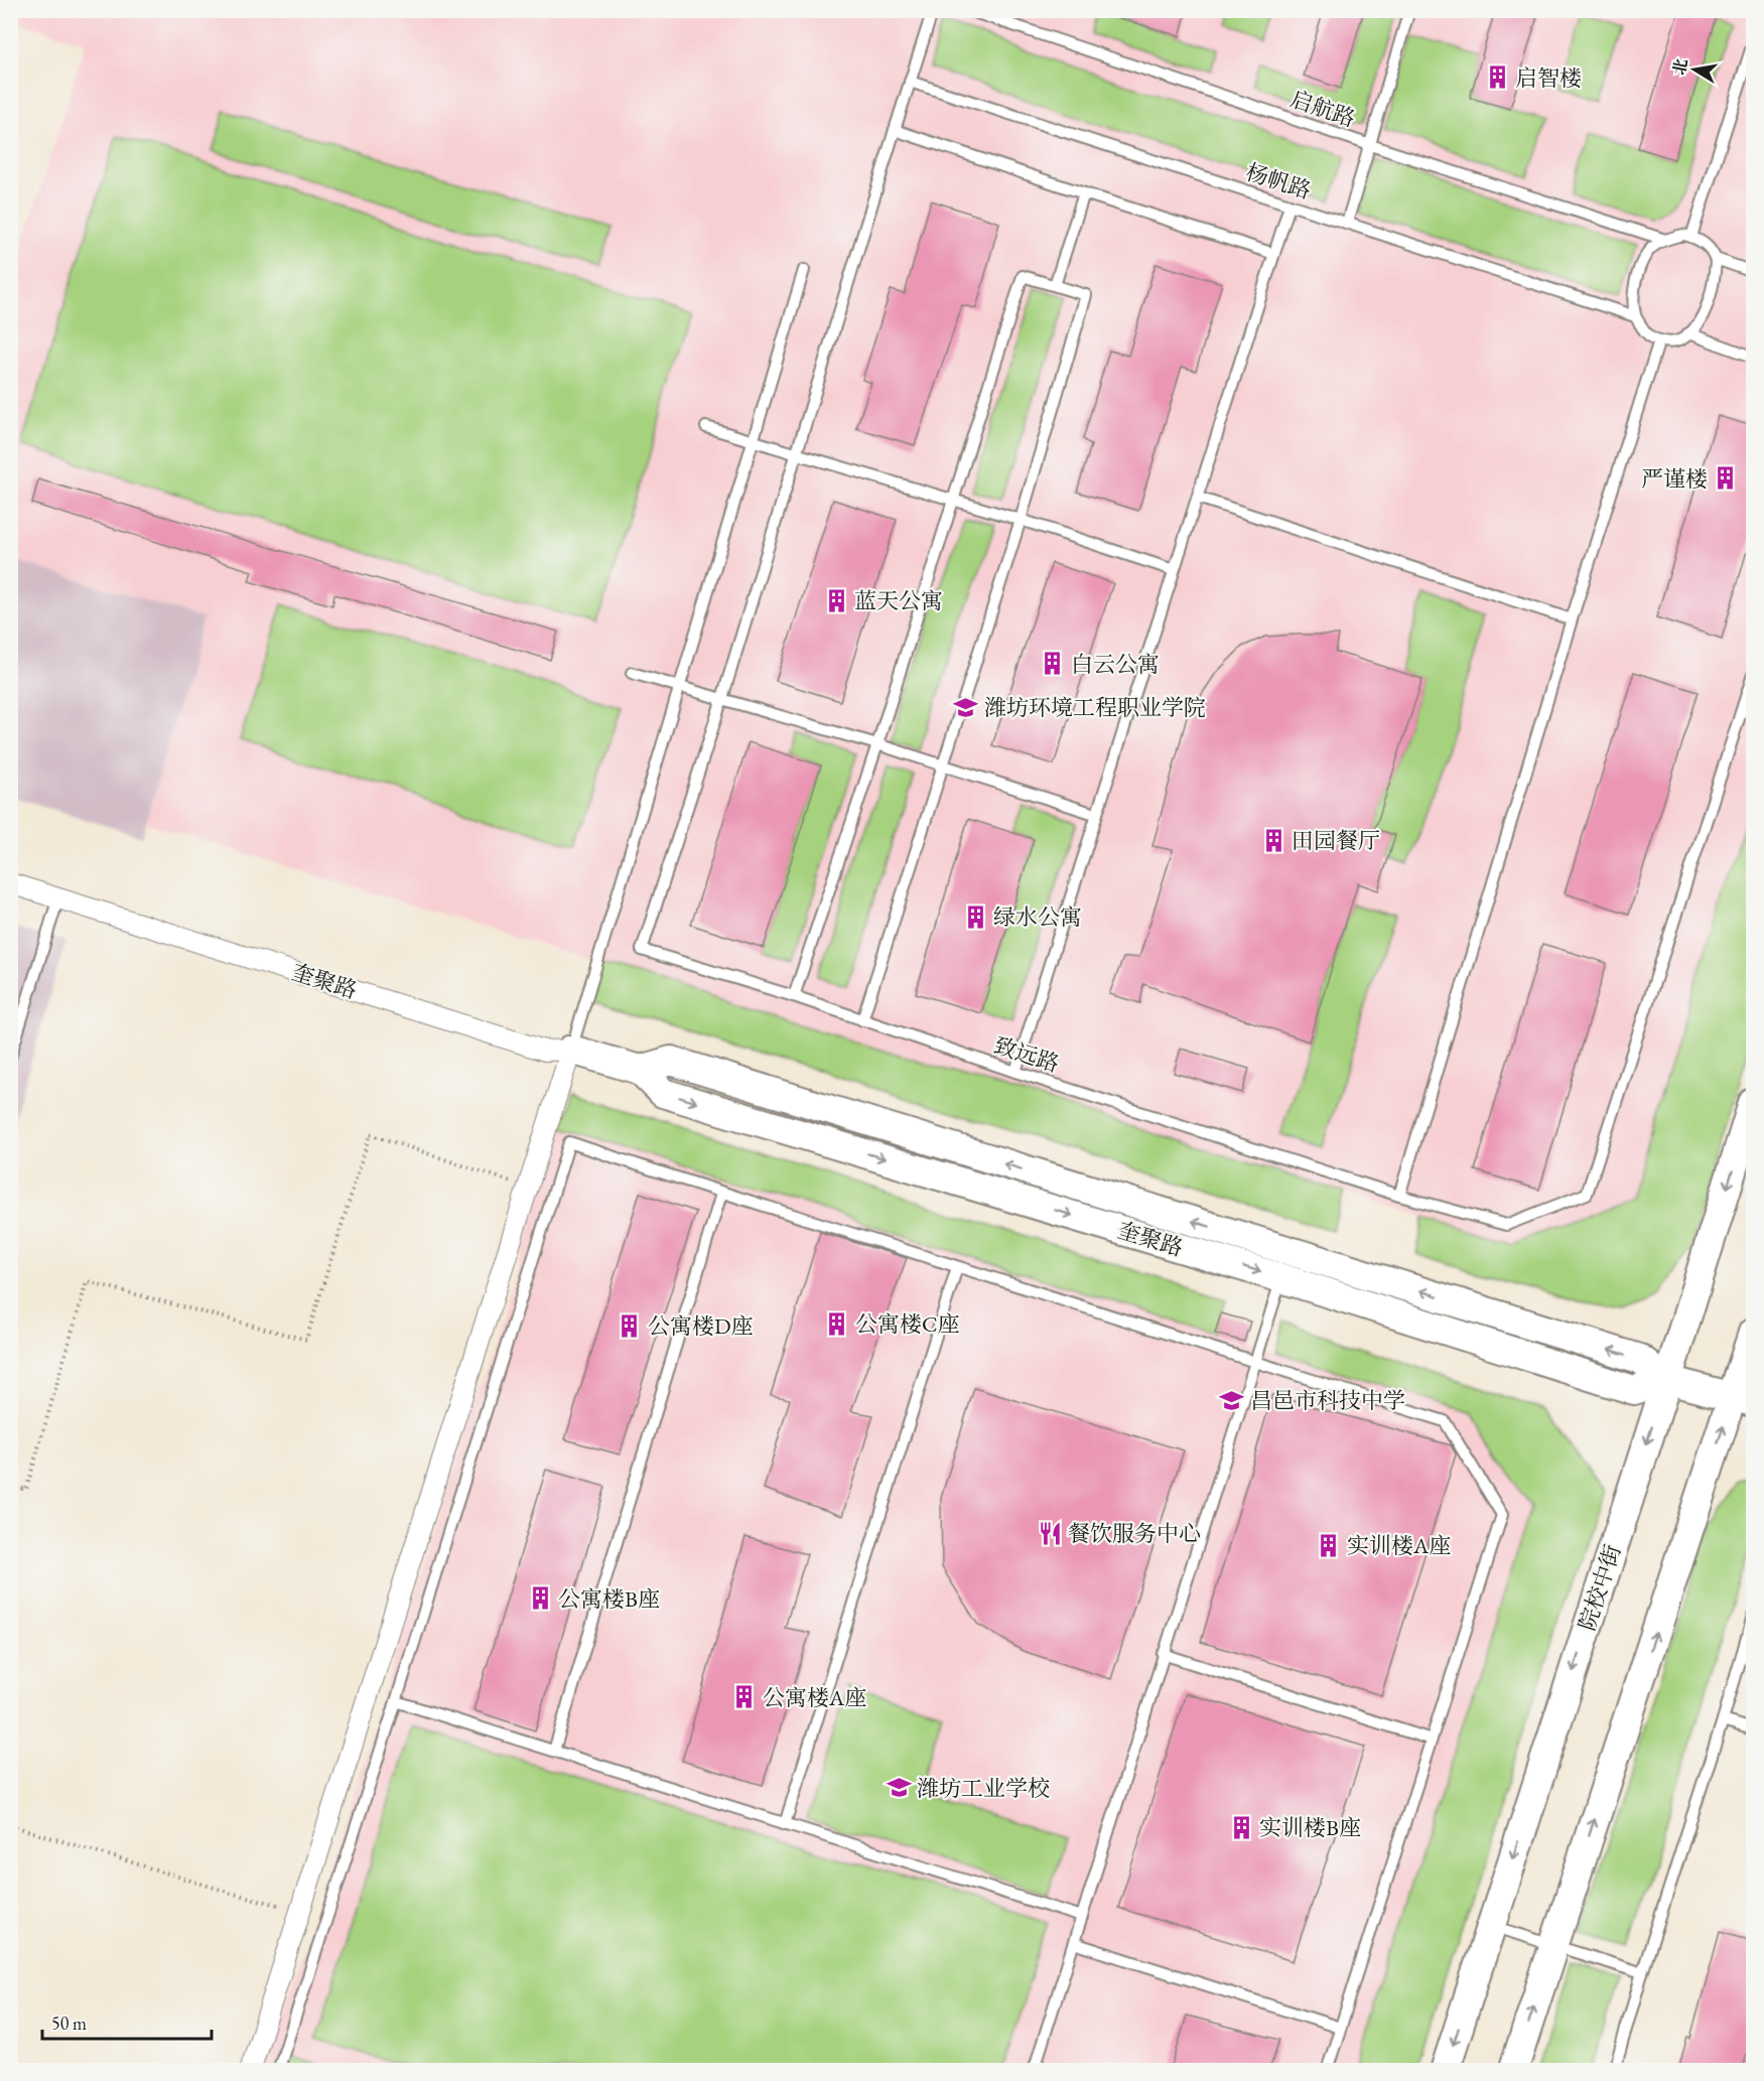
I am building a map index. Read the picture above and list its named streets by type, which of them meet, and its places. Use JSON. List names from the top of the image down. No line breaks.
{"streets":{"street":["奎聚路","院校中街"],"lane":["启航路","杨帆路","致远路"]},"crossings":[["启航路","杨帆路"],["奎聚路","院校中街"]],"places":{"building":["启智楼","严谨楼","蓝天公寓","白云公寓","田园餐厅","绿水公寓","公寓楼C座","公寓楼D座","实训楼A座","公寓楼B座","公寓楼A座","实训楼B座"],"school or university":["潍坊环境工程职业学院","昌邑市科技中学","潍坊工业学校"],"restaurant":["餐饮服务中心"]},"scale_bar":"50 m","north":"left"}
